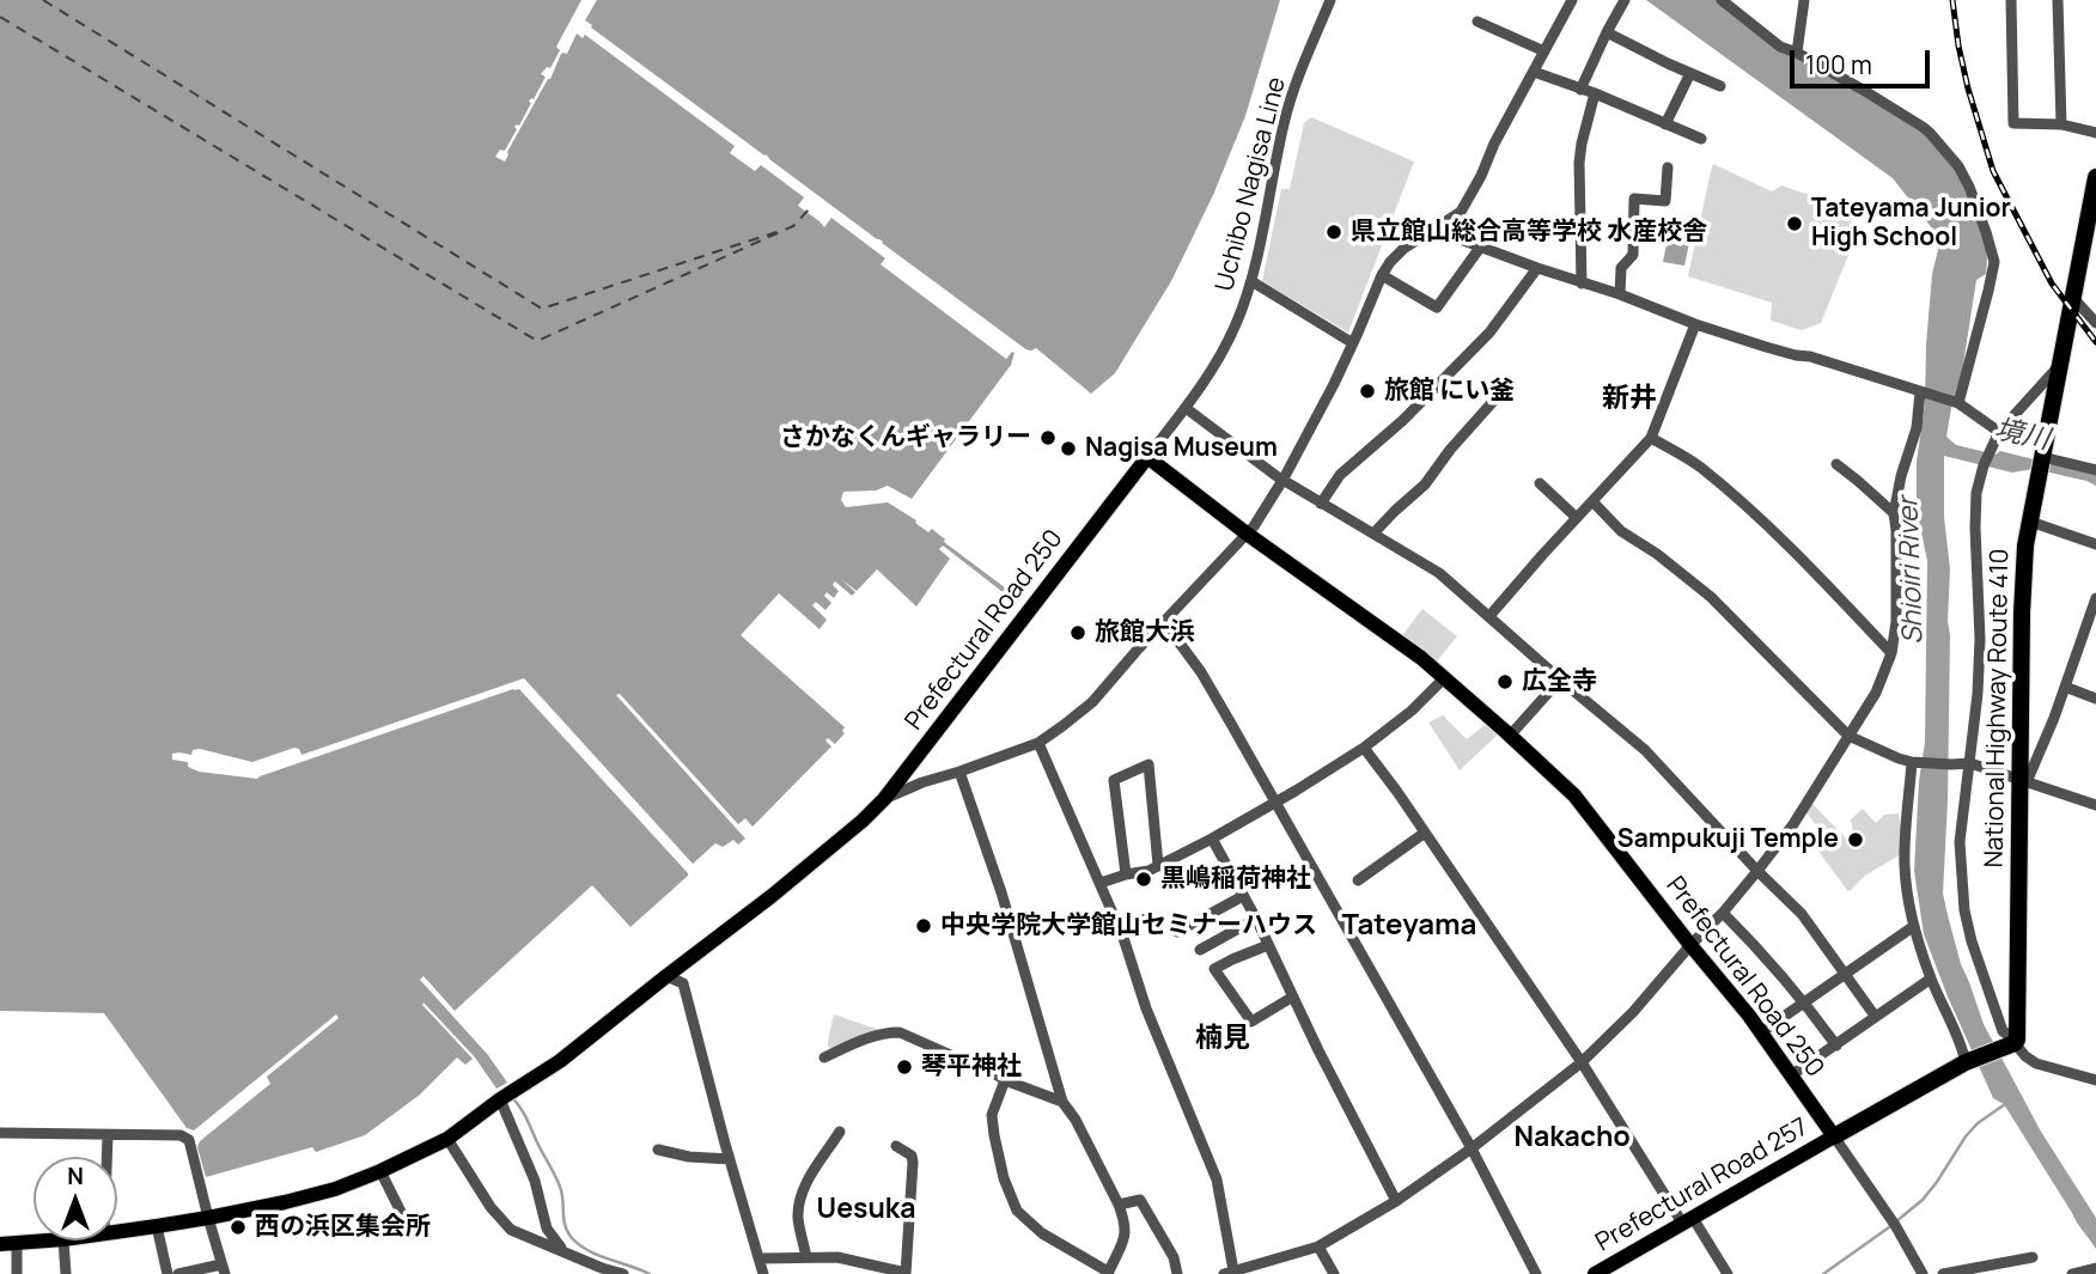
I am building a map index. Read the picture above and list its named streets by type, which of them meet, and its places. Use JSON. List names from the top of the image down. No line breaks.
{"streets":{"highway":["National Highway Route 410"],"main road":["Prefectural Road 250","Prefectural Road 257"],"street":["Uchibo Nagisa Line"]},"crossings":[["Uchibo Nagisa Line","Prefectural Road 250"],["Prefectural Road 250","Prefectural Road 257"]],"districts":["新井","Tateyama","楠見","Nakacho","Uesuka"],"water":["境川","Shioiri River"],"places":["Tateyama Junior High School","県立館山総合高等学校 水産校舎","旅館 にい釜","さかなくんギャラリー","Nagisa Museum","旅館大浜","広全寺","Sampukuji Temple","黒嶋稲荷神社","中央学院大学館山セミナーハウス","琴平神社","西の浜区集会所"],"scale_bar":"100 m","north":"top"}
